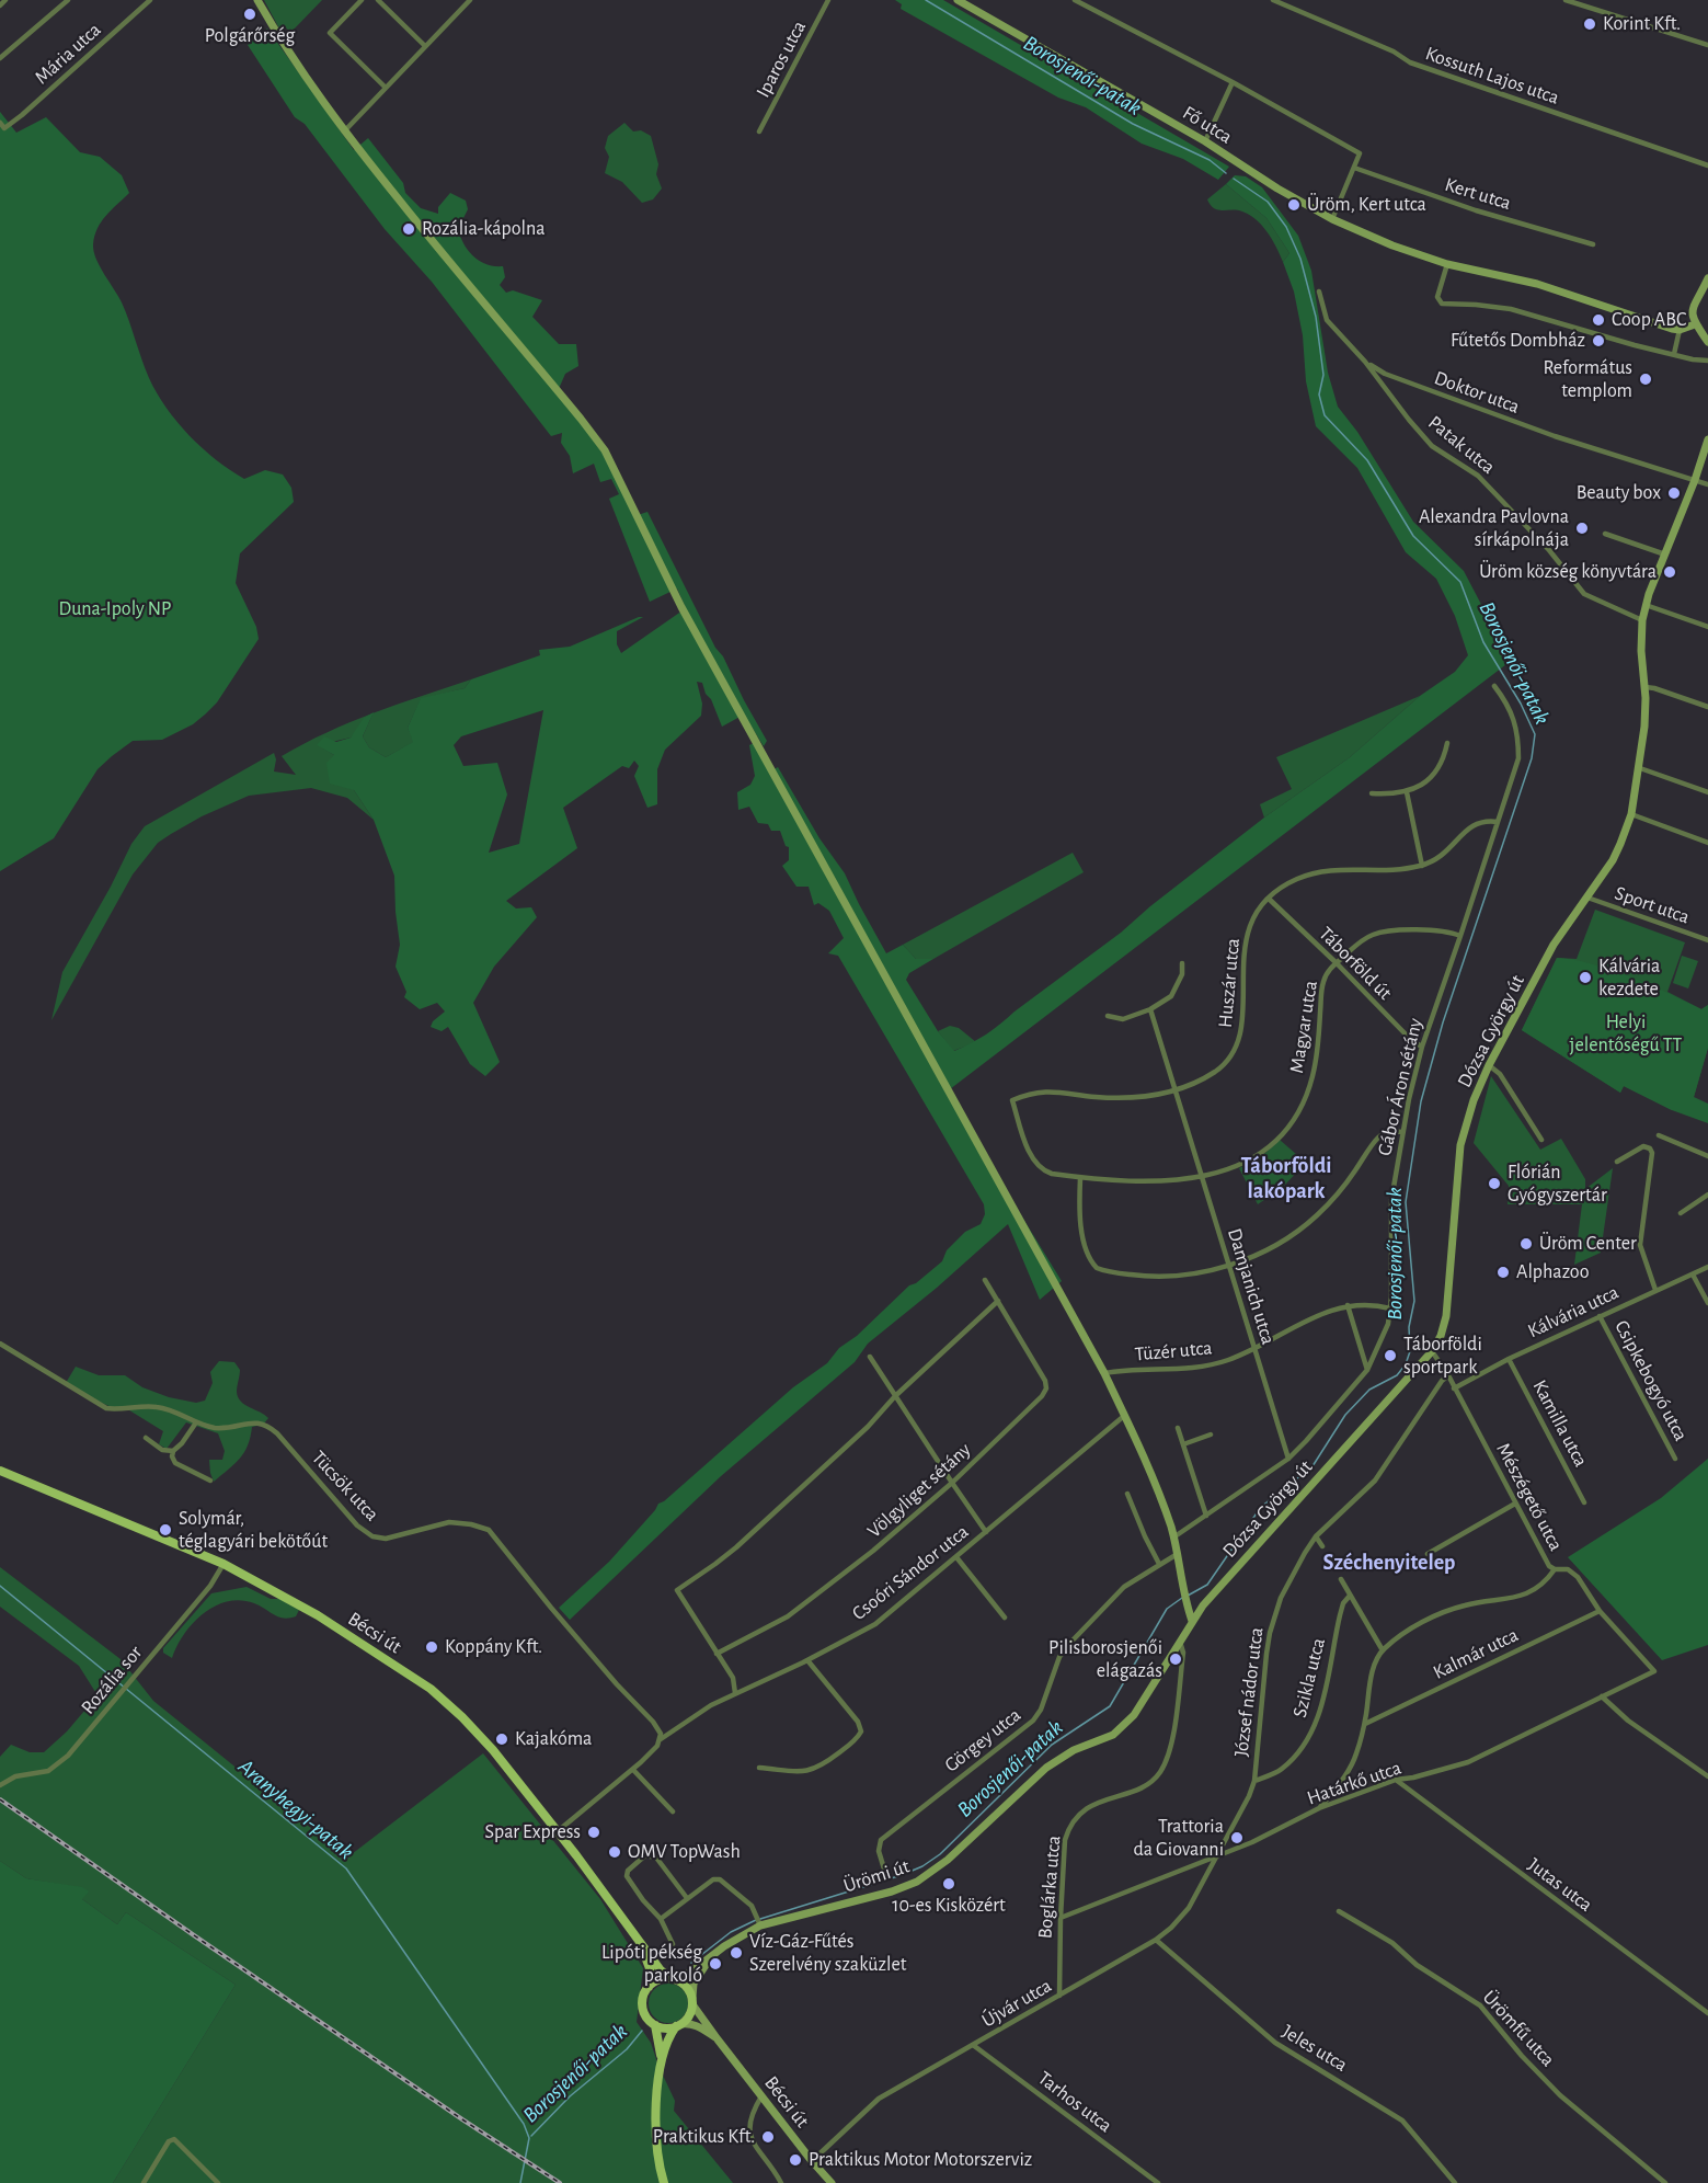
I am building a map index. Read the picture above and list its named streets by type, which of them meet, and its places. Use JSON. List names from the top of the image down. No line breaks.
{"streets":{"main road":["Bécsi út"],"street":["Mária utca","Iparos utca","Kossuth Lajos utca","Fő utca","Kert utca","Doktor utca","Patak utca","Sport utca","Táborföld út","Huszár utca","Magyar utca","Dózsa György út","Gábor Áron sétány","Damjanich utca","Kálvária utca","Tüzér utca","Csipkebogyó utca","Kamilla utca","Tücsök utca","Völgyliget sétány","Mészégető utca","Csoóri Sándor utca","Kalmár utca","Szikla utca","Rozália sor","József nádor utca","Görgey utca","Határkő utca","Ürömi út","Jutas utca","Boglárka utca","Újvár utca","Ürömfű utca","Jeles utca","Tarhos utca"]},"crossings":[["Doktor utca","Patak utca"],["Doktor utca","Dózsa György út"],["Patak utca","Dózsa György út"],["Sport utca","Dózsa György út"],["Táborföld út","Huszár utca"],["Táborföld út","Magyar utca"],["Táborföld út","Gábor Áron sétány"],["Huszár utca","Magyar utca"],["Huszár utca","Gábor Áron sétány"],["Huszár utca","Damjanich utca"],["Magyar utca","Gábor Áron sétány"],["Magyar utca","Damjanich utca"],["Dózsa György út","Ürömi út"],["Gábor Áron sétány","Damjanich utca"],["Gábor Áron sétány","Tüzér utca"],["Damjanich utca","Tüzér utca"],["Kálvária utca","Csipkebogyó utca"],["Kálvária utca","Kamilla utca"],["Kálvária utca","Mészégető utca"],["Tücsök utca","Csoóri Sándor utca"],["Mészégető utca","Kalmár utca"],["Mészégető utca","József nádor utca"],["Mészégető utca","Határkő utca"],["Bécsi út","Rozália sor"],["Bécsi út","Ürömi út"],["Bécsi út","Újvár utca"],["Szikla utca","József nádor utca"],["József nádor utca","Határkő utca"],["József nádor utca","Újvár utca"],["Határkő utca","Jutas utca"],["Határkő utca","Boglárka utca"],["Határkő utca","Újvár utca"],["Ürömi út","Boglárka utca"],["Boglárka utca","Újvár utca"],["Újvár utca","Jeles utca"],["Újvár utca","Tarhos utca"]],"districts":["Táborföldi lakópark","Széchenyitelep"],"water":["Borosjenői-patak","Aranyhegyi-patak"],"parks":["Duna-Ipoly NP","Helyi jelentőségű TT"],"places":["Polgárőrség","Korint Kft.","Üröm, Kert utca","Rozália-kápolna","Coop ABC","Fűtetős Dombház","Református templom","Beauty box","Alexandra Pavlovna sírkápolnája","Üröm község könyvtára","Kálvária kezdete","Flórián Gyógyszertár","Üröm Center","Alphazoo","Táborföldi sportpark","Solymár, téglagyári bekötőút","Koppány Kft.","Pilisborosjenői elágazás","Kajakóma","Spar Express","Trattoria da Giovanni","OMV TopWash","10-es Kisközért","Víz-Gáz-Fűtés Szerelvény szaküzlet","Lipóti pékség parkoló","Praktikus Kft.","Praktikus Motor Motorszerviz"]}
